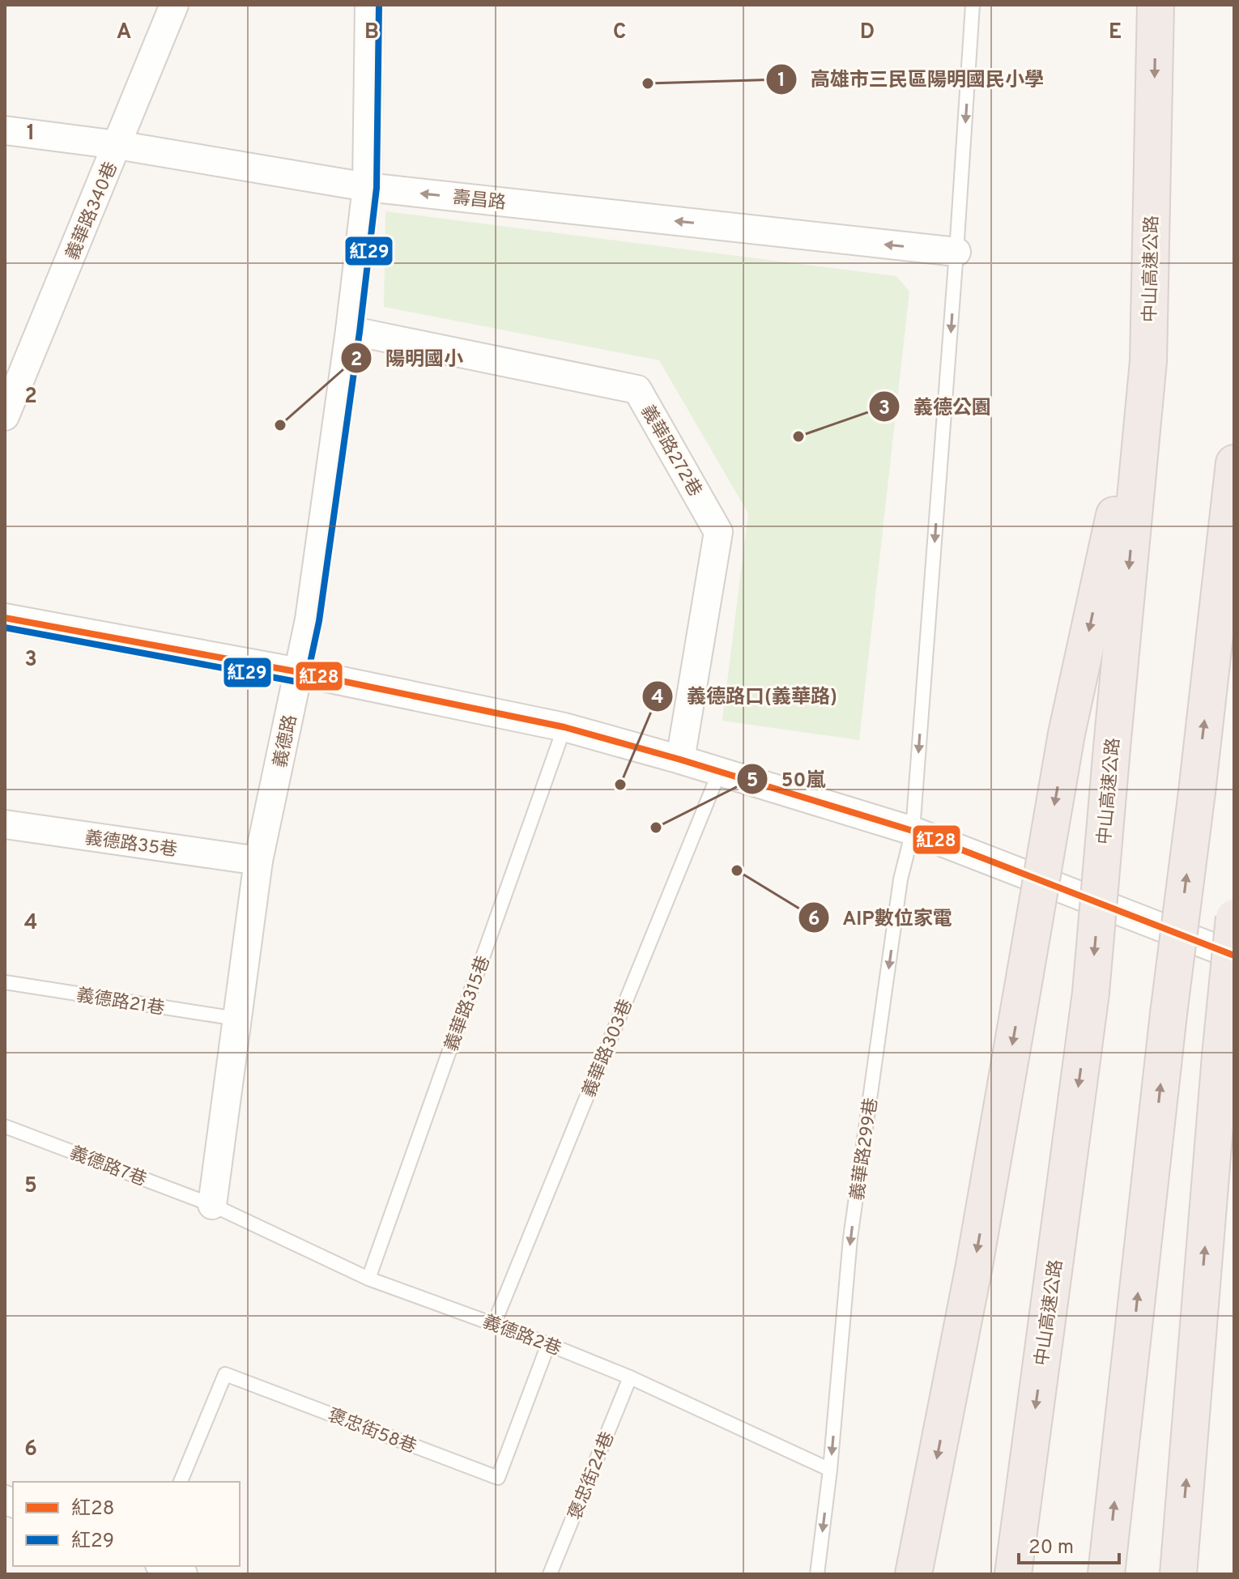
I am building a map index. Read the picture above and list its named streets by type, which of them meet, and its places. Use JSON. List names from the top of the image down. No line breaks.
{"streets":{"highway":["中山高速公路"],"street":["壽昌路","義華路340巷","義華路272巷","義德路","義德路35巷"],"lane":["義德路21巷","義華路315巷","義華路303巷","義華路299巷","義德路7巷","義德路2巷","褒忠街58巷","褒忠街24巷"]},"crossings":[["壽昌路","義華路340巷"],["壽昌路","義德路"],["壽昌路","義華路299巷"],["義華路272巷","義德路"],["義德路","義德路35巷"],["義德路","義德路21巷"],["義德路","義德路7巷"],["義德路","義德路2巷"],["義華路315巷","義德路2巷"],["義華路303巷","義德路2巷"],["義華路299巷","義德路2巷"],["義德路7巷","義德路2巷"],["義德路2巷","褒忠街58巷"],["義德路2巷","褒忠街24巷"]],"one_way":["壽昌路","義華路299巷"],"places":["高雄市三民區陽明國民小學","陽明國小","義德公園","義德路口(義華路)","50嵐","AIP數位家電"],"lines":["transit line 紅29","transit line 紅28"],"legend":["紅28","紅29"],"scale_bar":"20 m","grid":{"columns":["A","B","C","D","E"],"rows":["1","2","3","4","5","6"]}}
